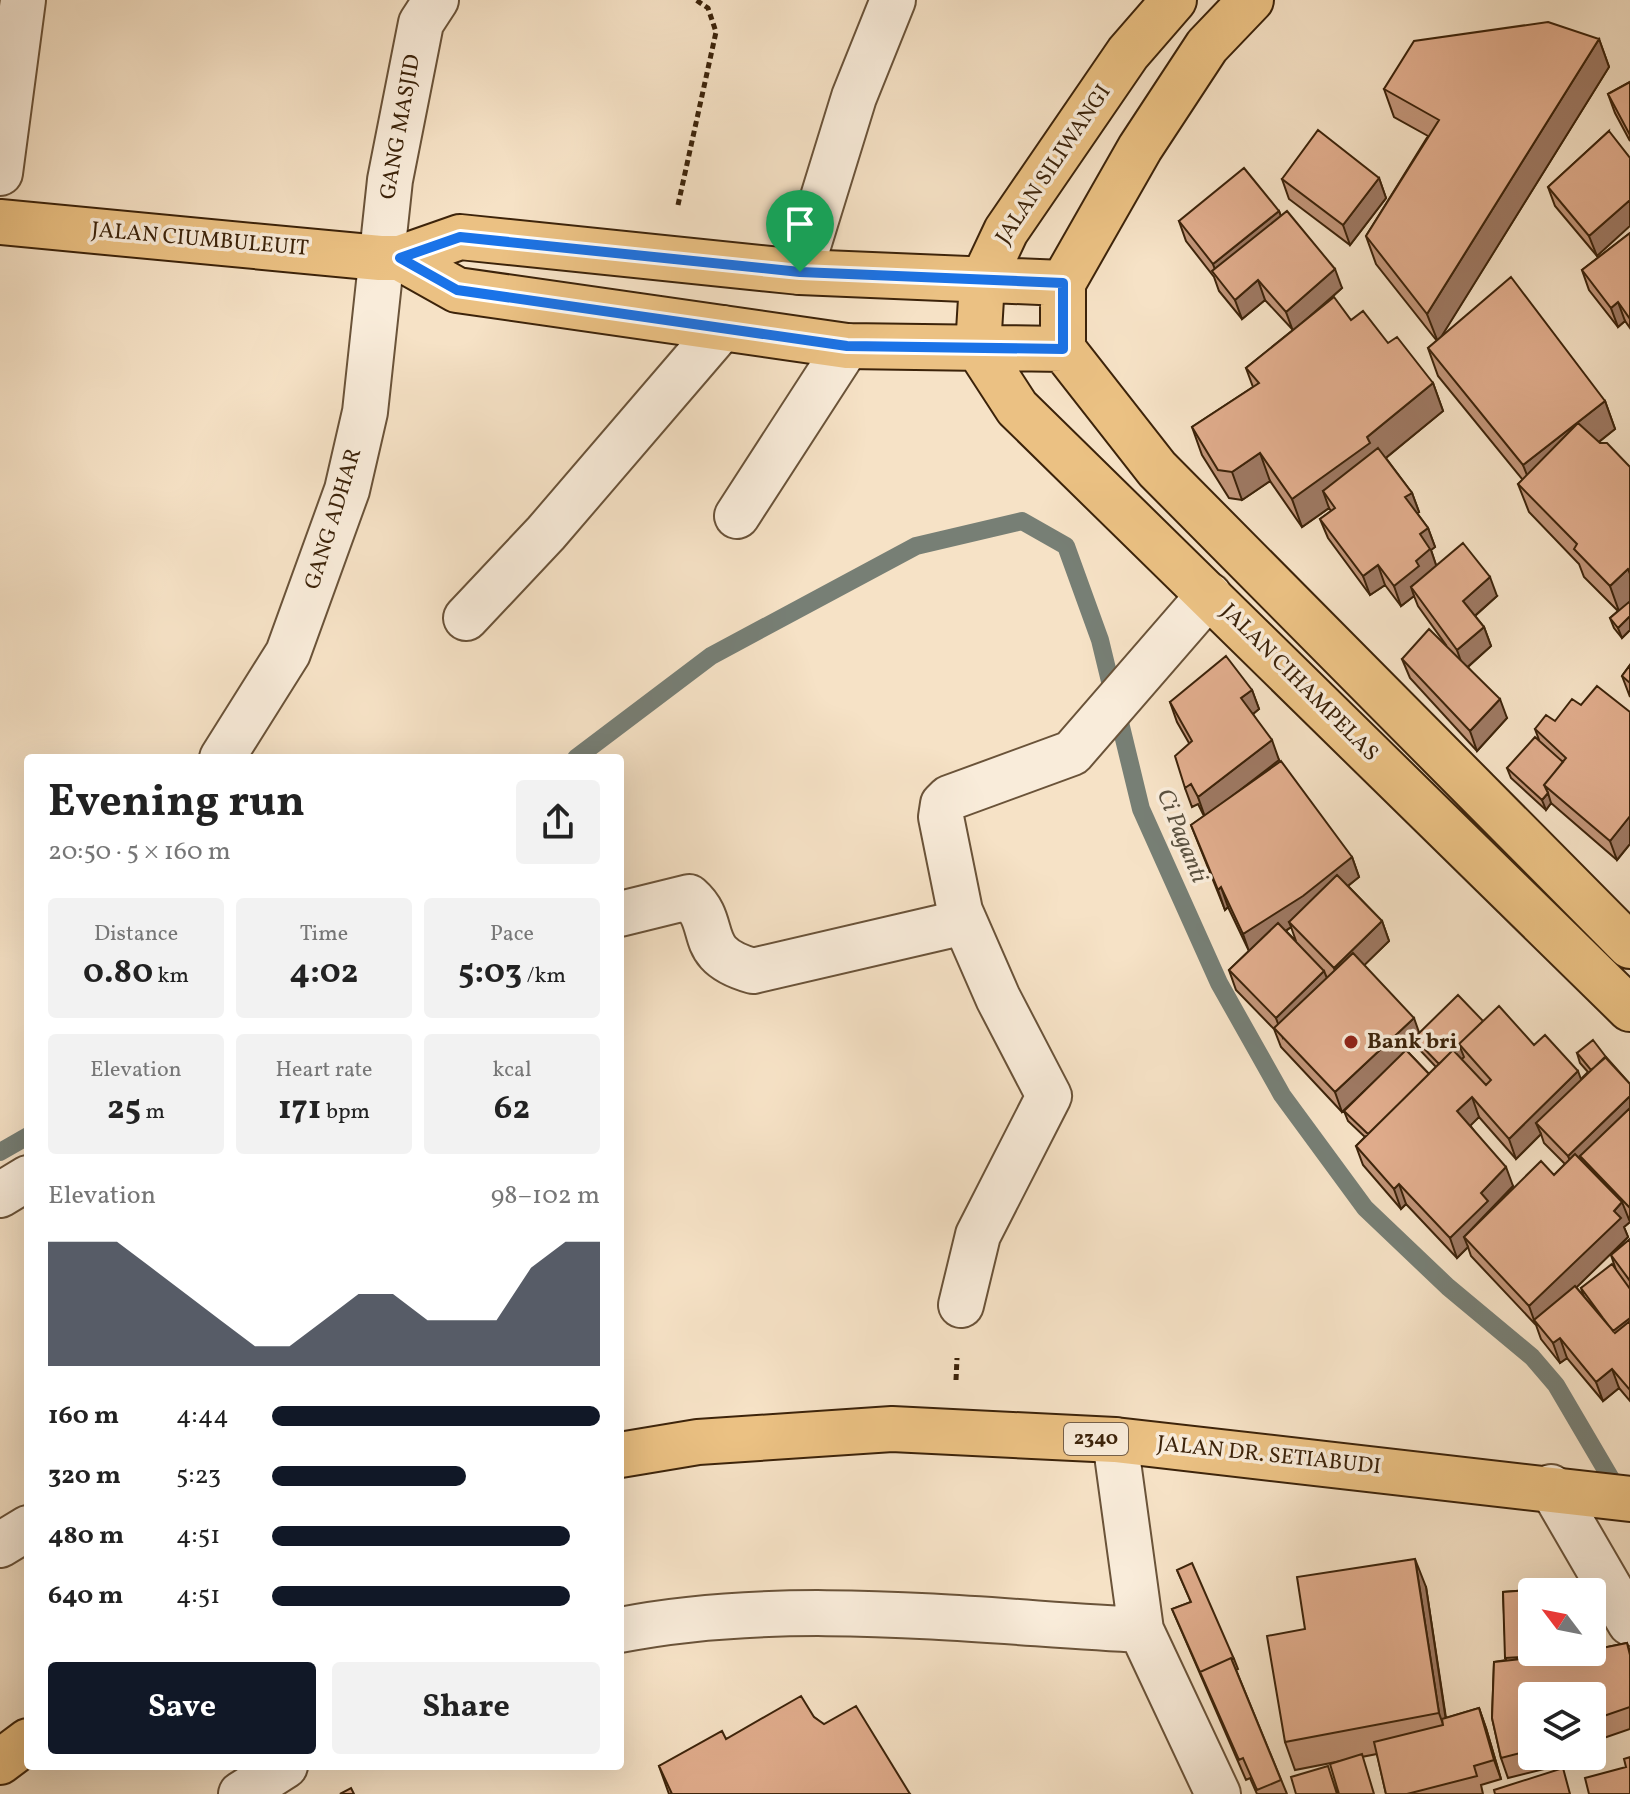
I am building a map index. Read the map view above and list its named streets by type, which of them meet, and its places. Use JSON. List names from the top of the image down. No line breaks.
{"streets":{"main road":["JALAN SILIWANGI","JALAN CIUMBULEUIT","JALAN CIHAMPELAS","2340","JALAN DR. SETIABUDI"],"street":["GANG MASJID","GANG ADHAR"]},"crossings":[["GANG MASJID","JALAN CIUMBULEUIT"],["GANG MASJID","GANG ADHAR"],["JALAN SILIWANGI","JALAN CIUMBULEUIT"],["JALAN SILIWANGI","JALAN CIHAMPELAS"],["JALAN CIUMBULEUIT","GANG ADHAR"],["JALAN CIUMBULEUIT","JALAN CIHAMPELAS"]],"water":["Ci Paganti"],"places":["Bank bri"],"north":"top left","page":{"heading":["Evening run","20:50 · 5 × 160 m"],"stats":[["Distance","0.80 km"],["Time","4:02"],["Pace","5:03 /km"],["Elevation","25 m"],["Heart rate","171 bpm"],["kcal","62"]],"chart":["Elevation","98–102 m"],"list":[{"name":"160 m","note":"4:44"},{"name":"320 m","note":"5:23"},{"name":"480 m","note":"4:51"},{"name":"640 m","note":"4:51"}],"buttons":["Save","Share"]}}
